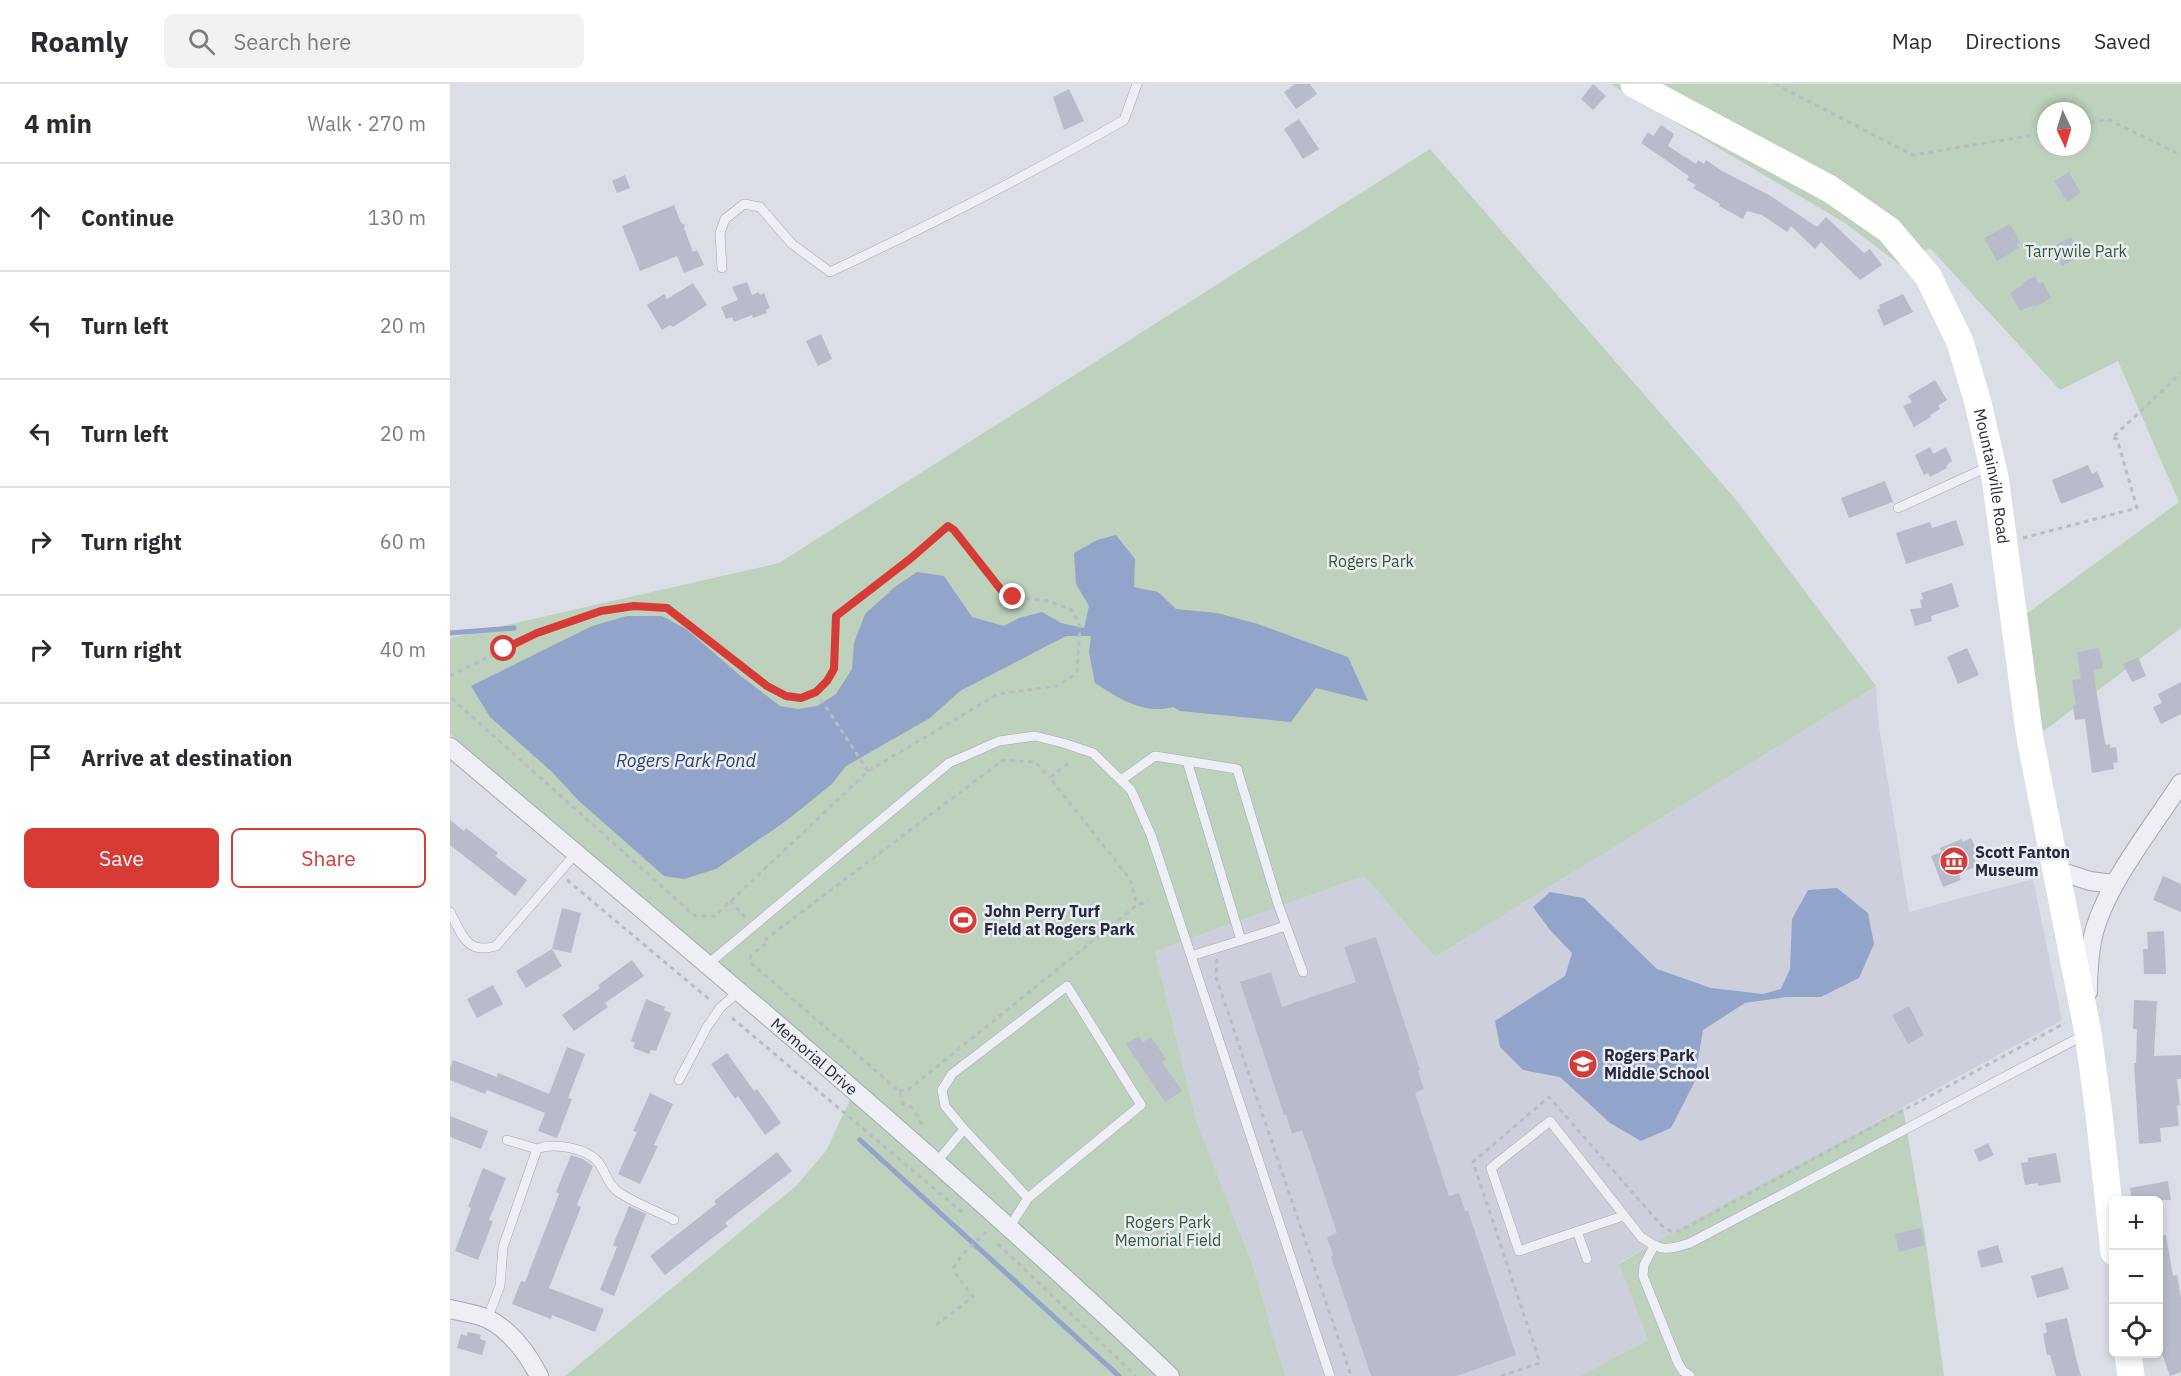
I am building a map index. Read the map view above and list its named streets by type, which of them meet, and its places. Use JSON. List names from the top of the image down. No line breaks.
{"streets":{"street":["Mountainville Road","Memorial Drive"]},"water":["Rogers Park Pond"],"parks":["Tarrywile Park","Rogers Park","Rogers Park Memorial Field"],"places":{"museum":["Scott Fanton Museum"],"sports":["John Perry Turf Field at Rogers Park"],"school or university":["Rogers Park Middle School"]},"north":"bottom","page":{"header":"Roamly","search":"Search here","nav":["Map","Directions","Saved"],"heading":["4 min","Walk · 270 m"],"list":[["Continue","130 m"],["Turn left","20 m"],["Turn left","20 m"],["Turn right","60 m"],["Turn right","40 m"],"Arrive at destination"],"buttons":["Save","Share"],"map_buttons":["+","−"]}}
